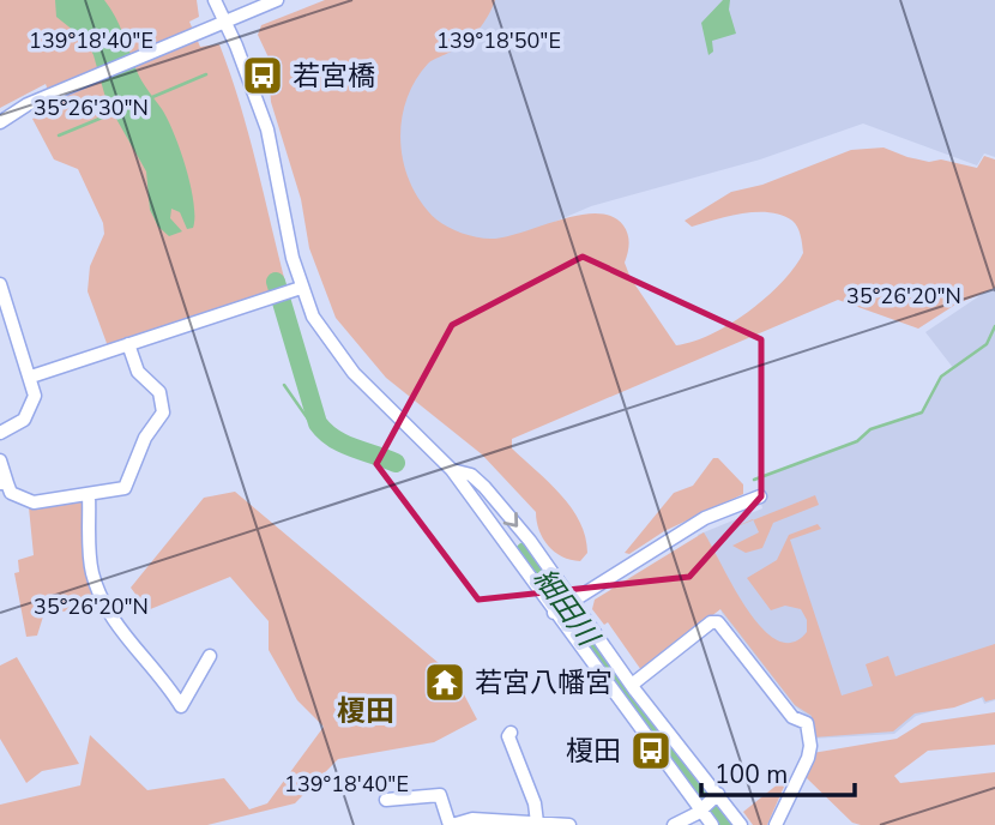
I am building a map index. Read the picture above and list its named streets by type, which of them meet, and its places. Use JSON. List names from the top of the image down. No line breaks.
{"districts":["榎田"],"water":["細田川"],"places":{"bus stop":["若宮橋","榎田"],"temple":["若宮八幡宮"]},"scale_bar":"100 m","coordinates":["139°18'40\"E","139°18'50\"E","35°26'30\"N","35°26'20\"N"]}
